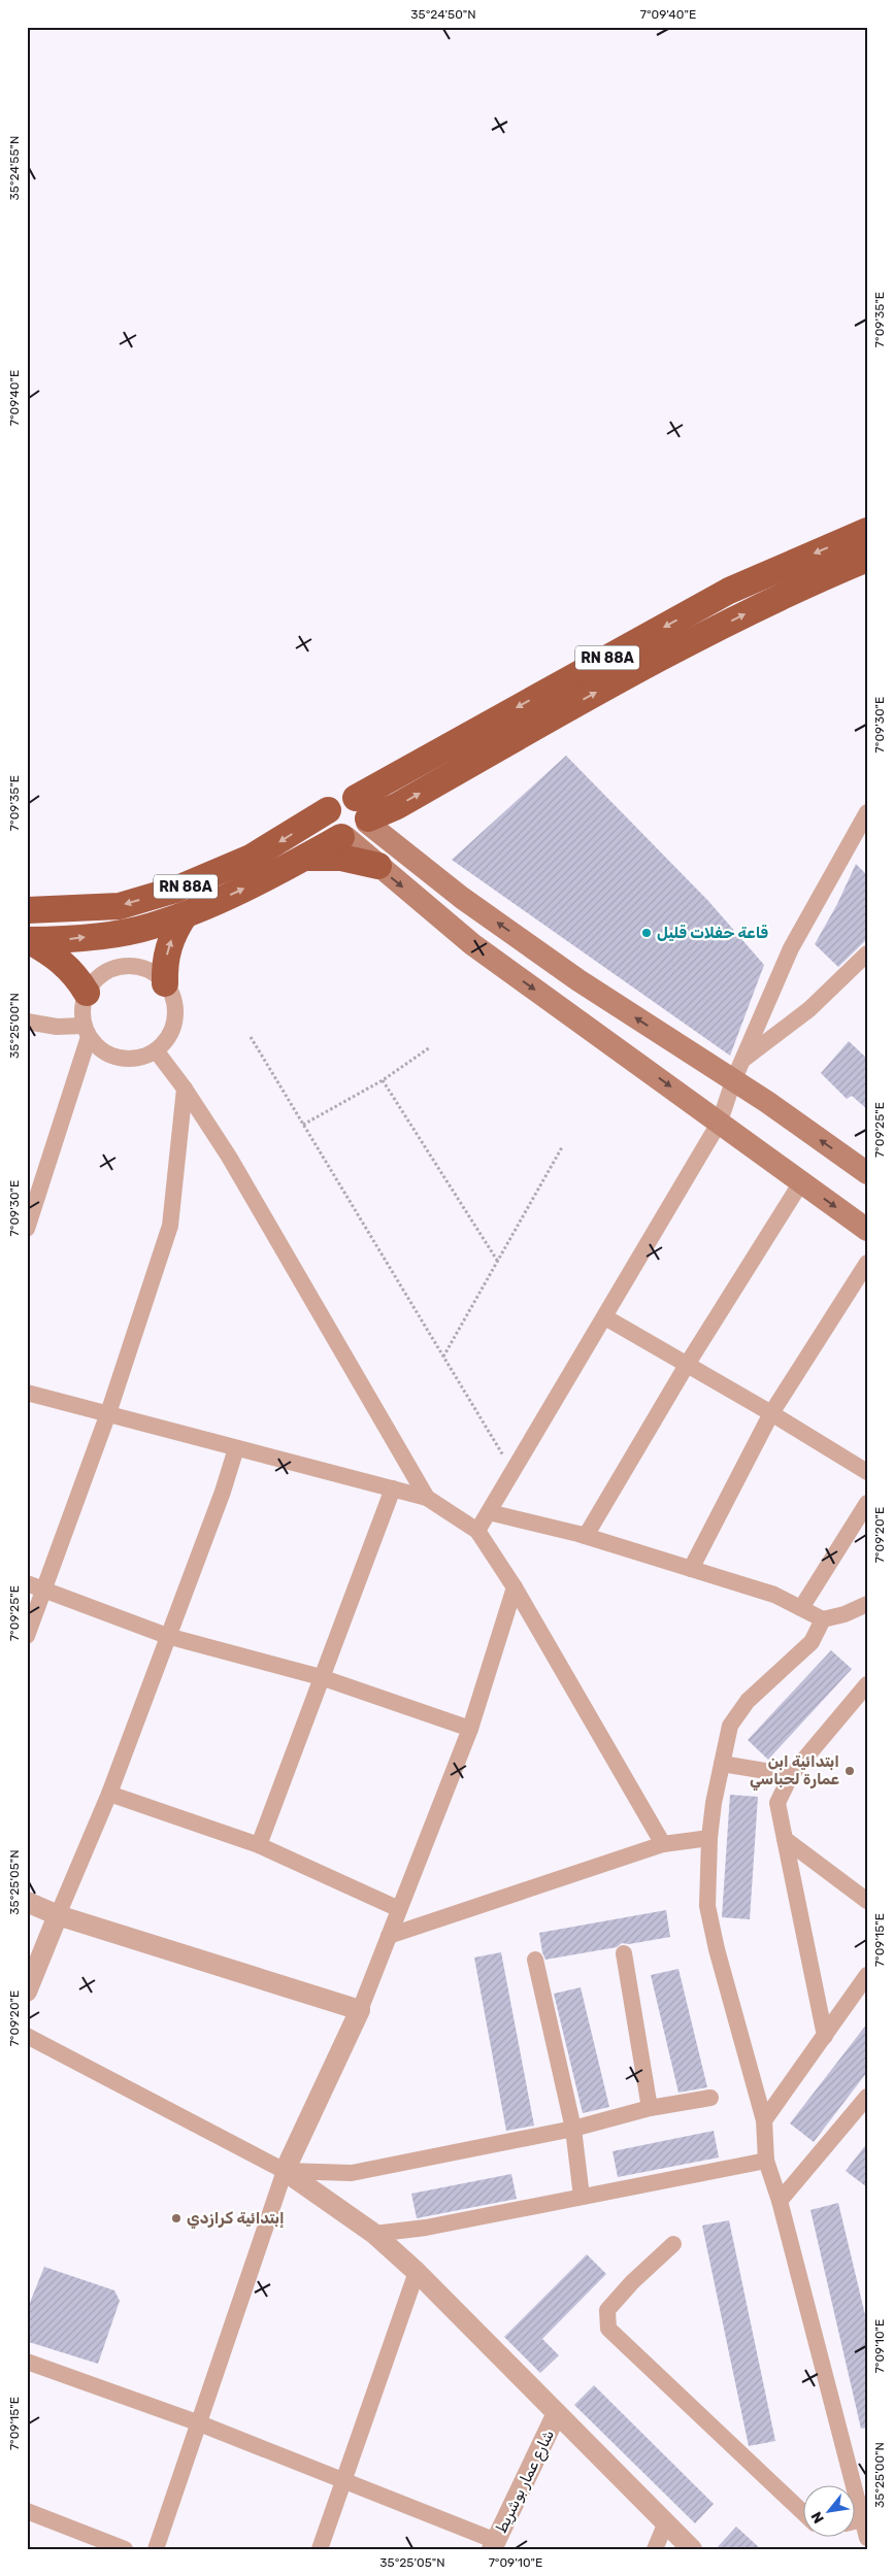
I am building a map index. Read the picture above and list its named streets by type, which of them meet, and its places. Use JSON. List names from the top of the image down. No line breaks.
{"streets":{"highway":["RN 88A"],"street":["شارع عمار بوشريط"]},"places":["قاعة حفلات قليل","ابتدائية ابن عمارة لحباسي","إبتدائية كرازدي"],"north":"bottom left","coordinates":["35°24'50\"N","7°09'40\"E","35°24'55\"N","7°09'35\"E","7°09'30\"E","35°25'00\"N","7°09'25\"E","7°09'20\"E","35°25'05\"N","7°09'15\"E","7°09'10\"E"]}
